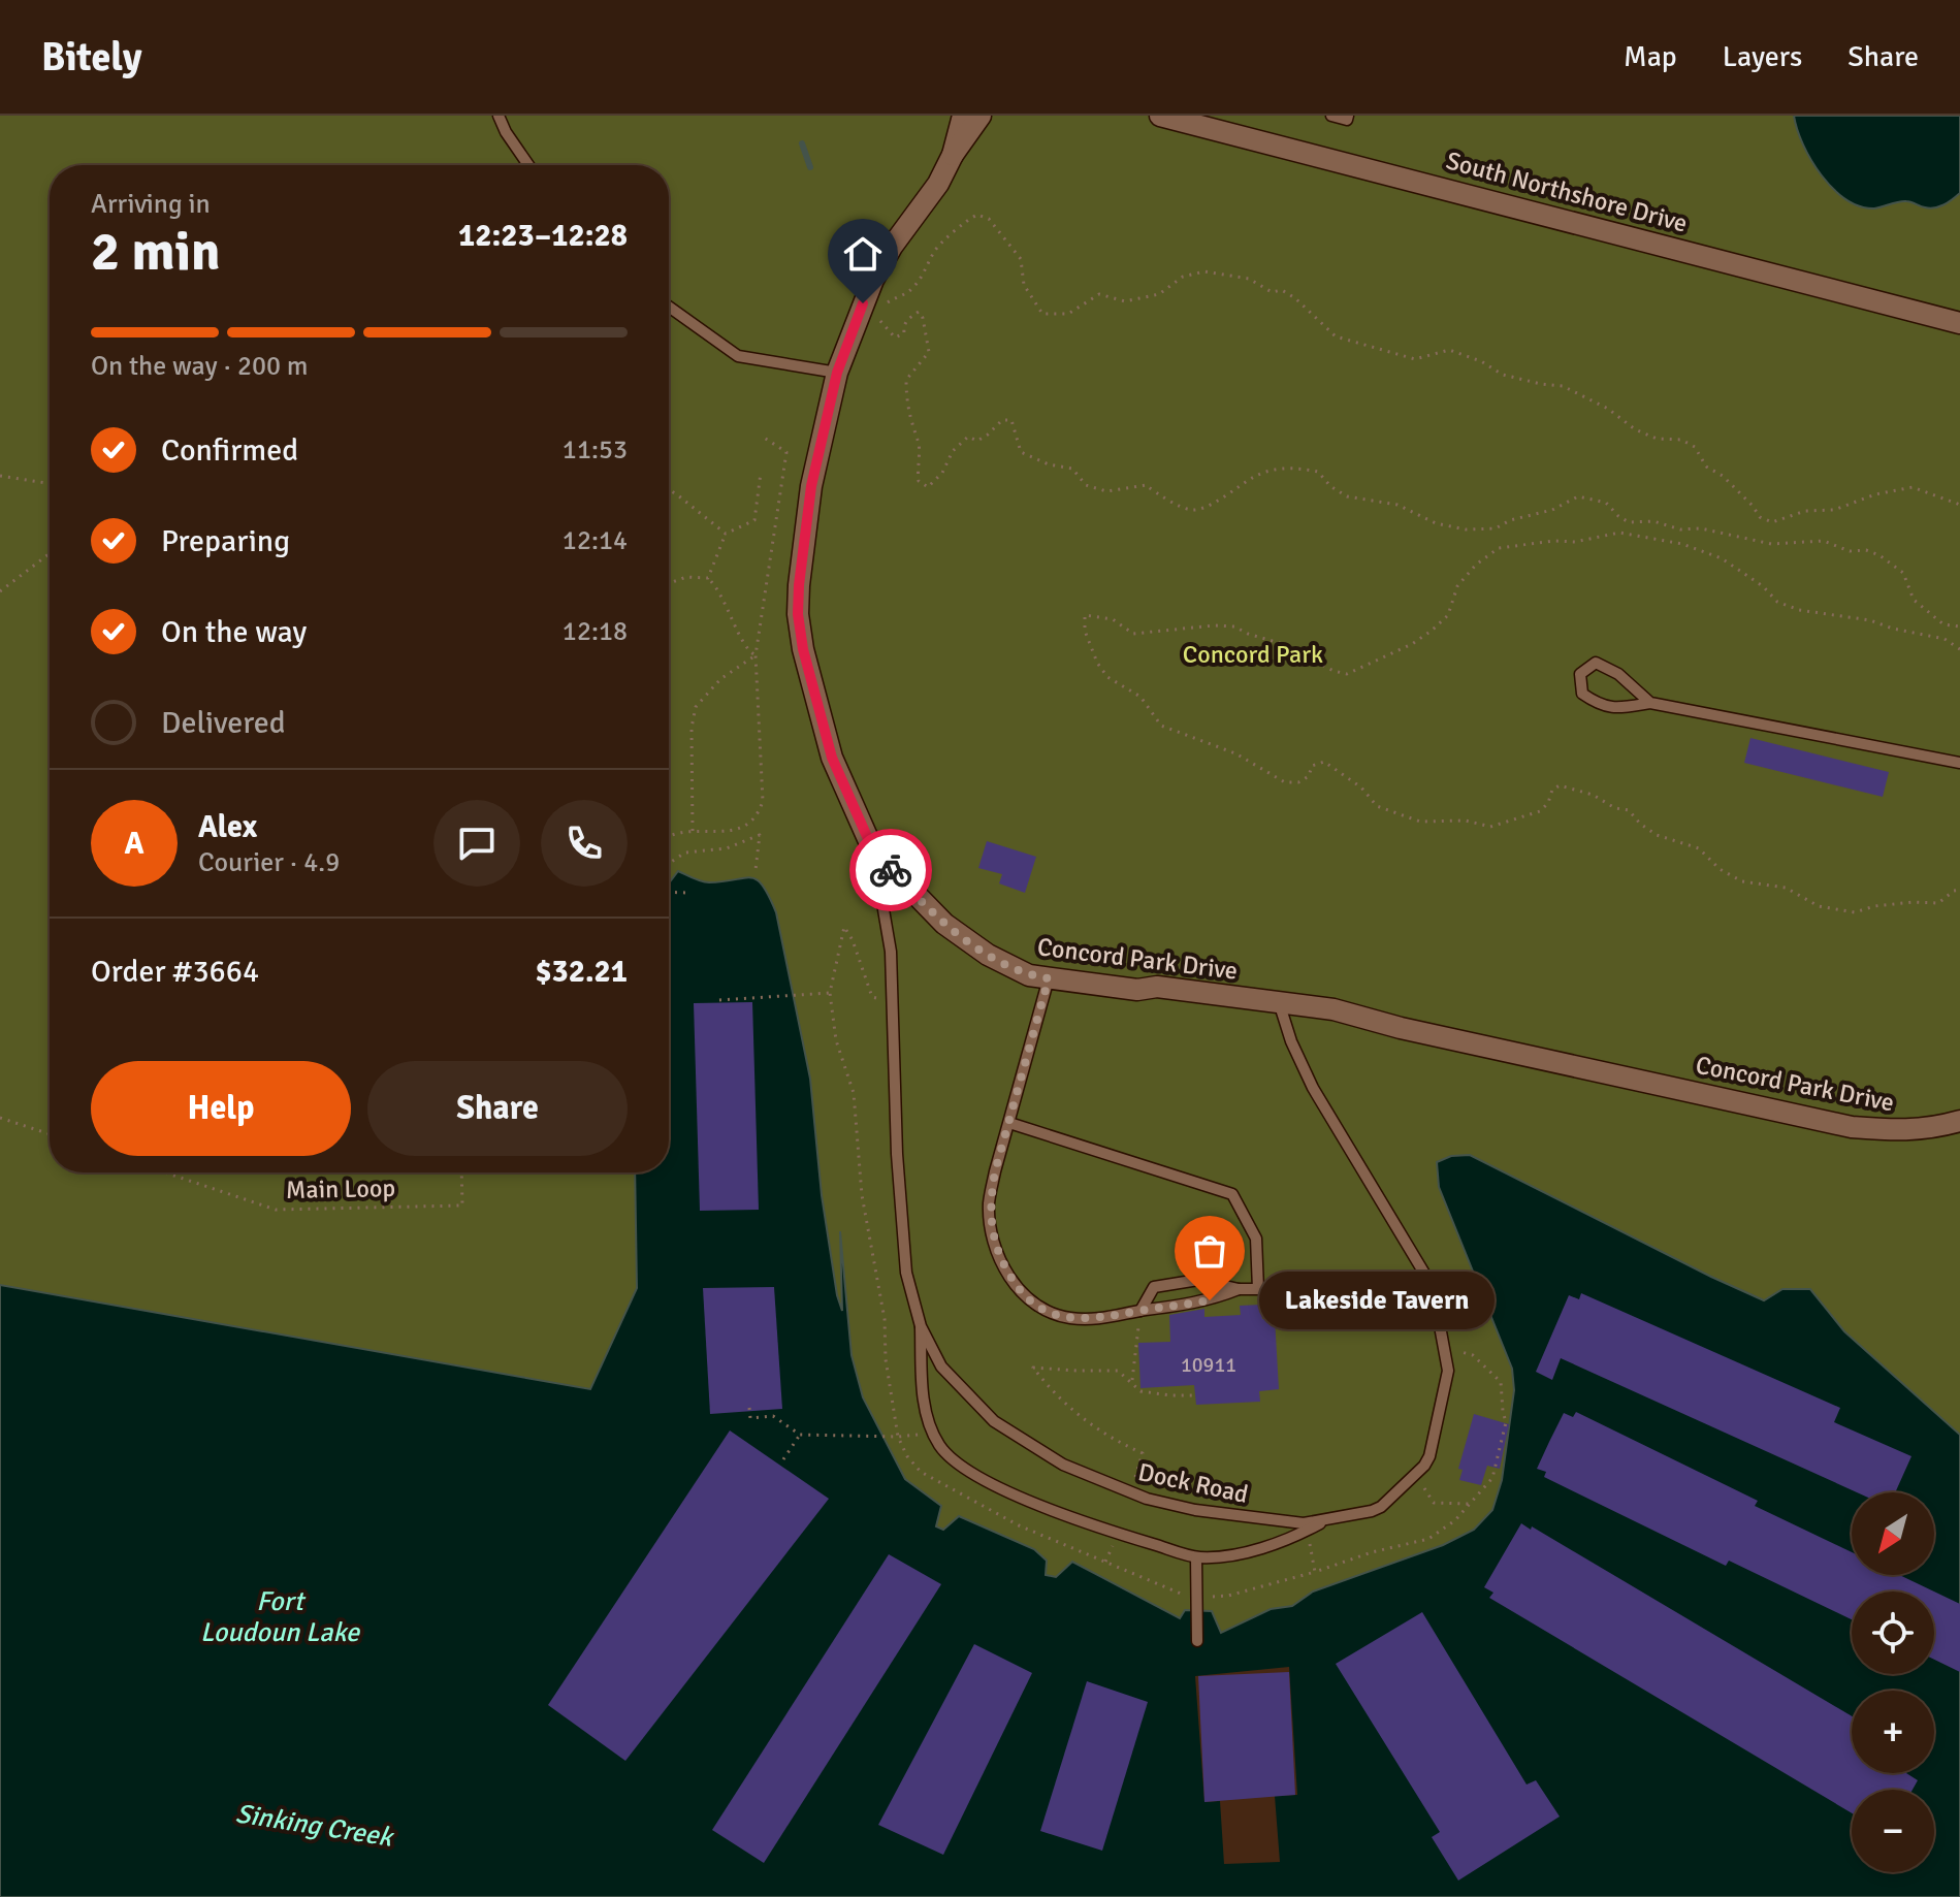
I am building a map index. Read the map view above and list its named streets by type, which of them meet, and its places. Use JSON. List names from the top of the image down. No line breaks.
{"streets":{"street":["South Northshore Drive","Concord Park Drive"],"lane":["Dock Road"],"path":["Main Loop"]},"crossings":[["Concord Park Drive","Dock Road"]],"water":["Fort Loudoun Lake","Sinking Creek"],"parks":["Concord Park"],"places":["Lakeside Tavern"],"house_numbers":["10911"],"north":"bottom left","page":{"header":"Bitely","nav":["Map","Layers","Share"],"heading":["2 min","Arriving in","12:23–12:28"],"panel":["Alex","Courier · 4.9","Order #3664","$32.21"],"bar":"On the way · 200 m","list":[["Confirmed","11:53"],["Preparing","12:14"],["On the way","12:18"],"Delivered"],"round":"A","buttons":["Help","Share"],"bubble":"Lakeside Tavern","map_buttons":["+","−"]}}
